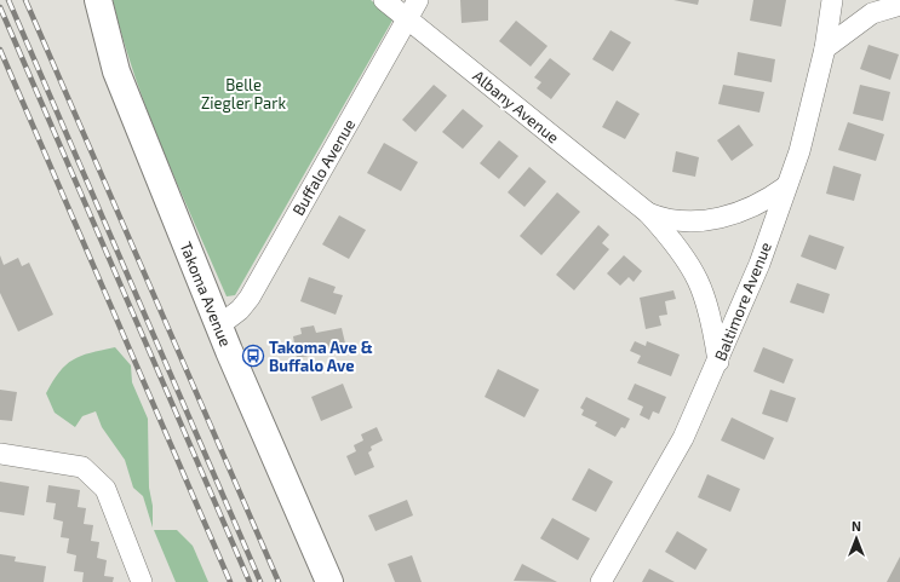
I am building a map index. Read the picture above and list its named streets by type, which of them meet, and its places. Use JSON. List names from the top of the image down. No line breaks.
{"streets":{"street":["Albany Avenue","Buffalo Avenue","Takoma Avenue","Baltimore Avenue"]},"crossings":[["Albany Avenue","Buffalo Avenue"],["Albany Avenue","Baltimore Avenue"],["Buffalo Avenue","Takoma Avenue"]],"parks":["Belle Ziegler Park"],"places":{"bus stop":["Takoma Ave & Buffalo Ave"]},"north":"top"}
